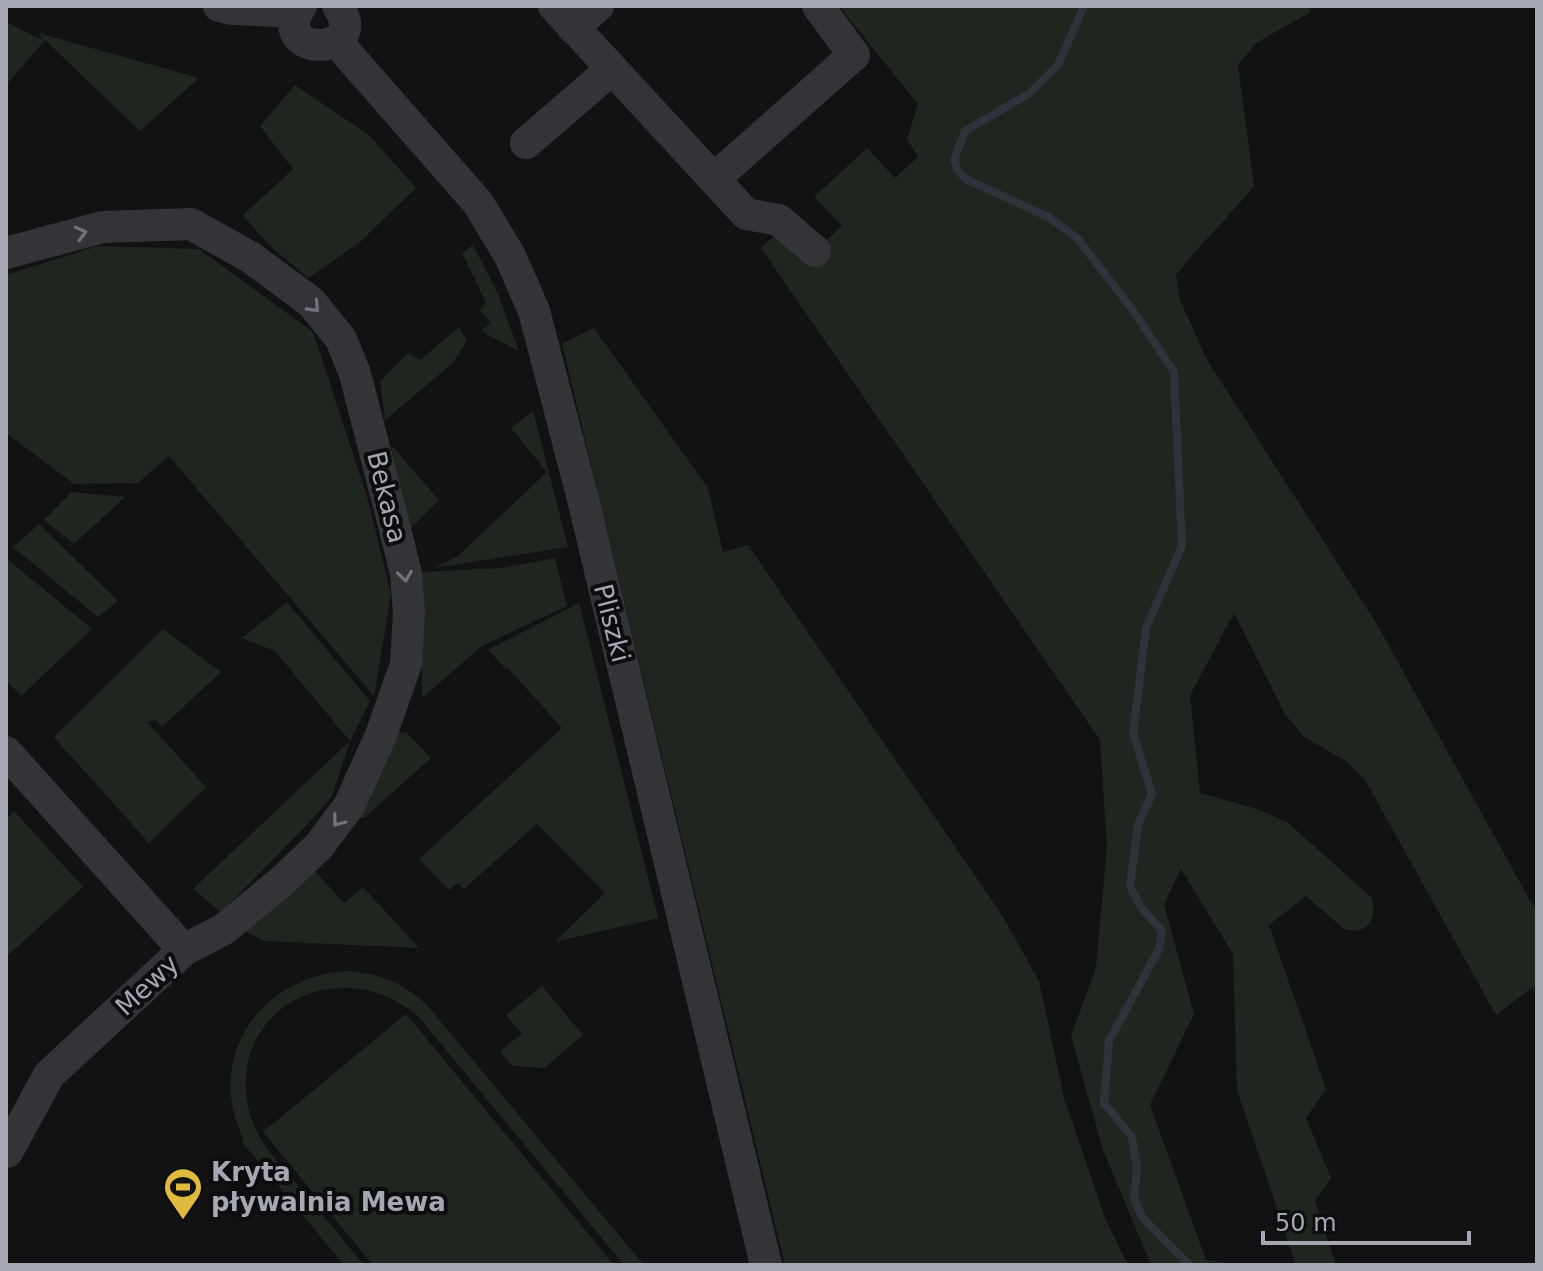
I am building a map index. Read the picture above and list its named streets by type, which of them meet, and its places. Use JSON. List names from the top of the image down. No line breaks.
{"streets":{"street":["Bekasa","Pliszki","Mewy"]},"crossings":[["Bekasa","Mewy"]],"places":{"sports":["Kryta pływalnia Mewa"]},"scale_bar":"50 m"}
